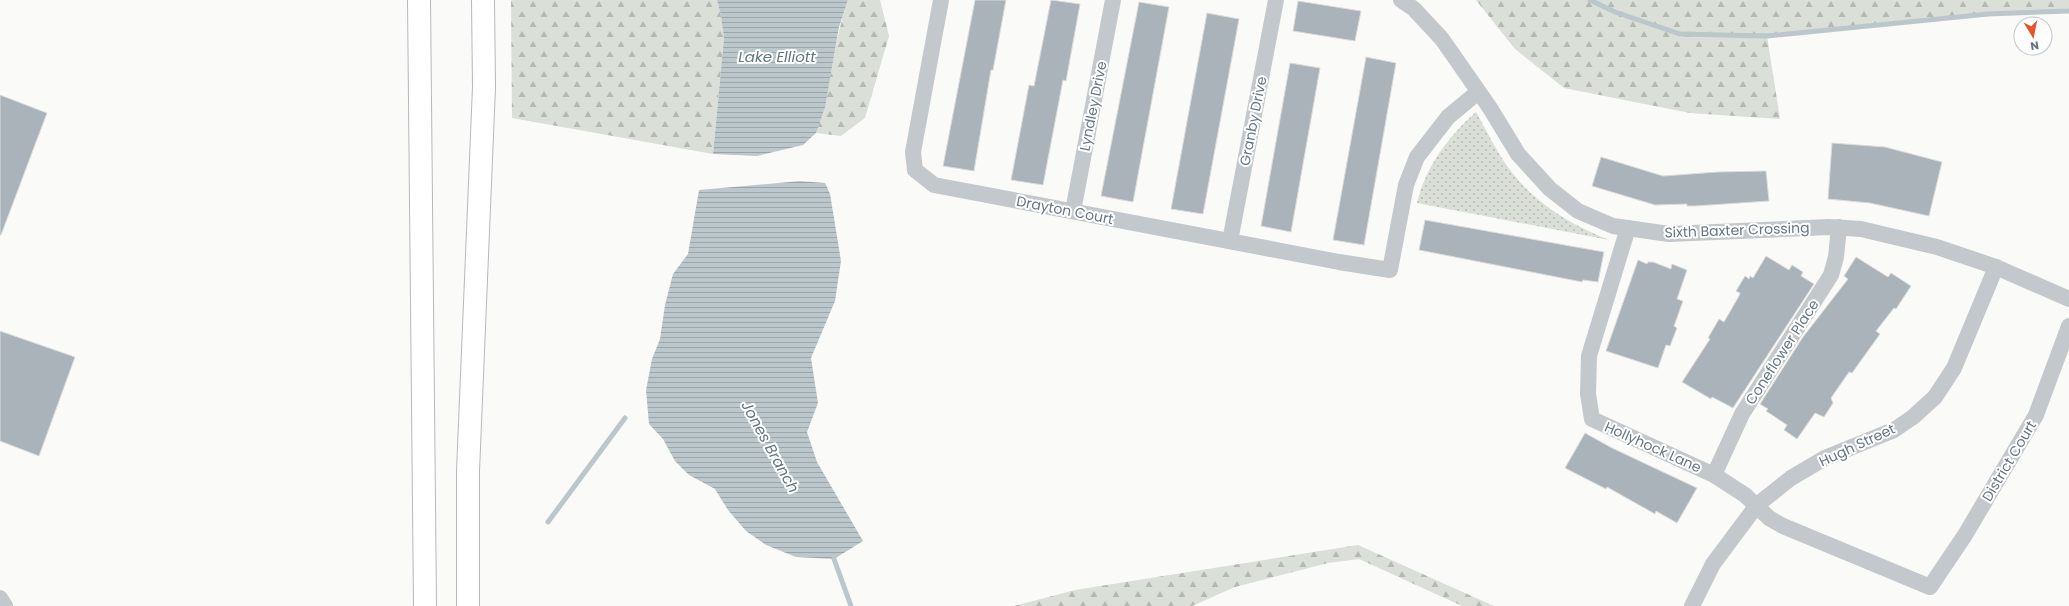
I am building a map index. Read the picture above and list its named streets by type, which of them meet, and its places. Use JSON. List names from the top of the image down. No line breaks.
{"streets":{"street":["Lyndley Drive","Granby Drive","Drayton Court","Sixth Baxter Crossing","Coneflower Place","Hugh Street","Hollyhock Lane","District Court"]},"crossings":[["Lyndley Drive","Drayton Court"],["Granby Drive","Drayton Court"],["Drayton Court","Sixth Baxter Crossing"],["Sixth Baxter Crossing","Coneflower Place"],["Sixth Baxter Crossing","Hugh Street"],["Sixth Baxter Crossing","Hollyhock Lane"],["Coneflower Place","Hollyhock Lane"],["Hugh Street","Hollyhock Lane"],["Hollyhock Lane","District Court"]],"water":["Lake Elliott","Jones Branch"],"north":"bottom"}
